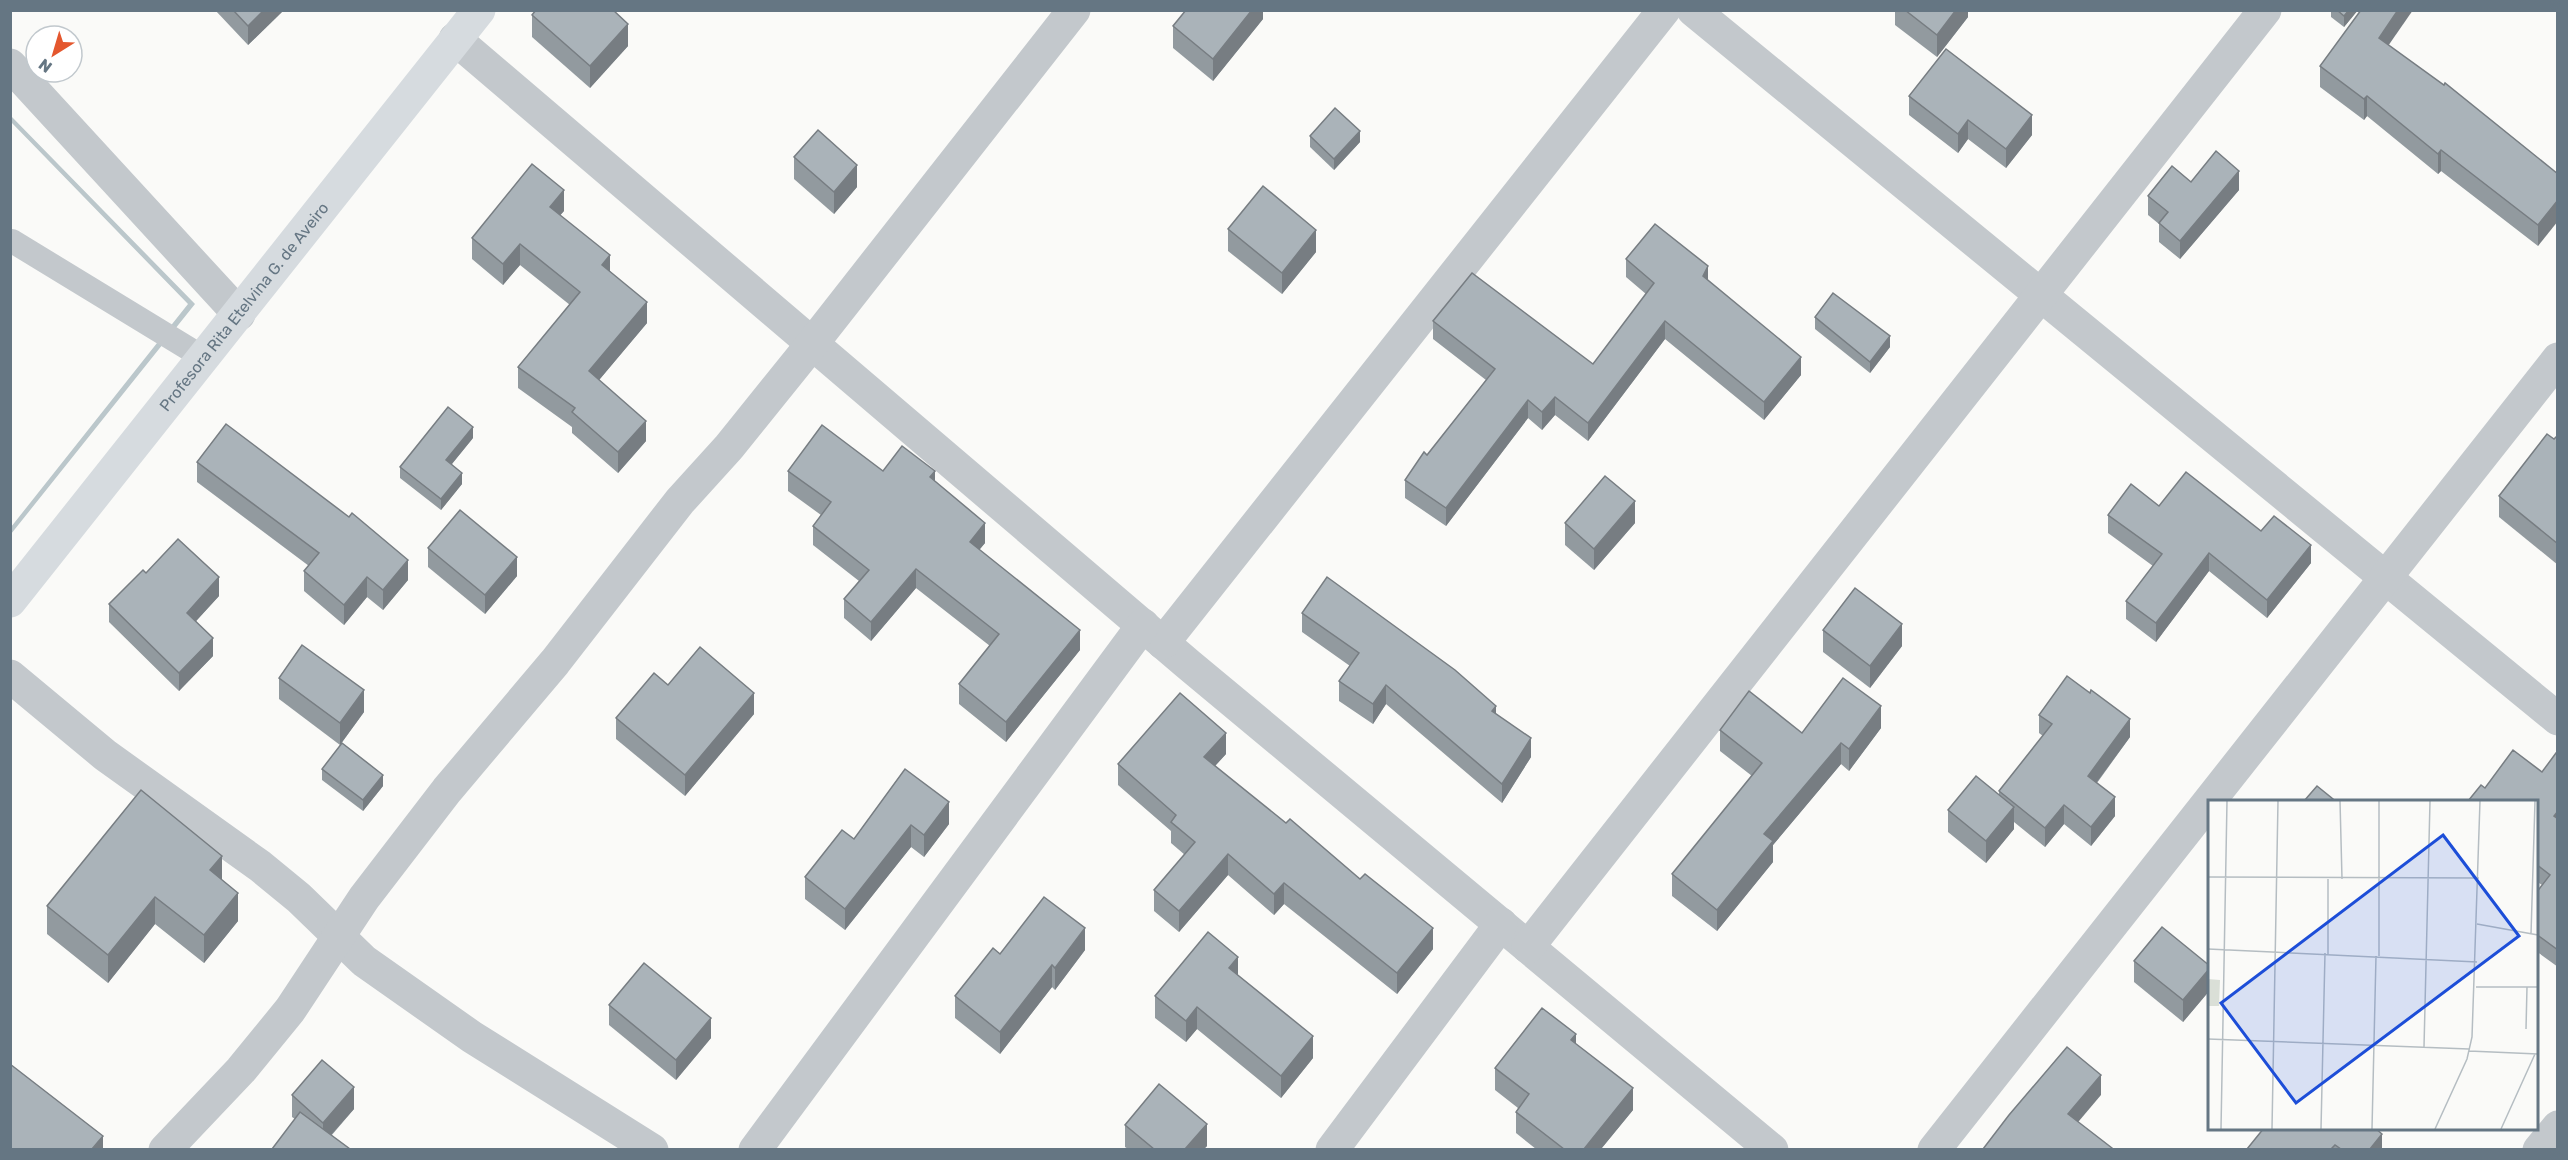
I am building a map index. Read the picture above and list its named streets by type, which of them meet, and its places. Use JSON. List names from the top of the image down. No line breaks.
{"streets":{"street":["Profesora Rita Etelvina G. de Aveiro"]},"north":"bottom left"}
